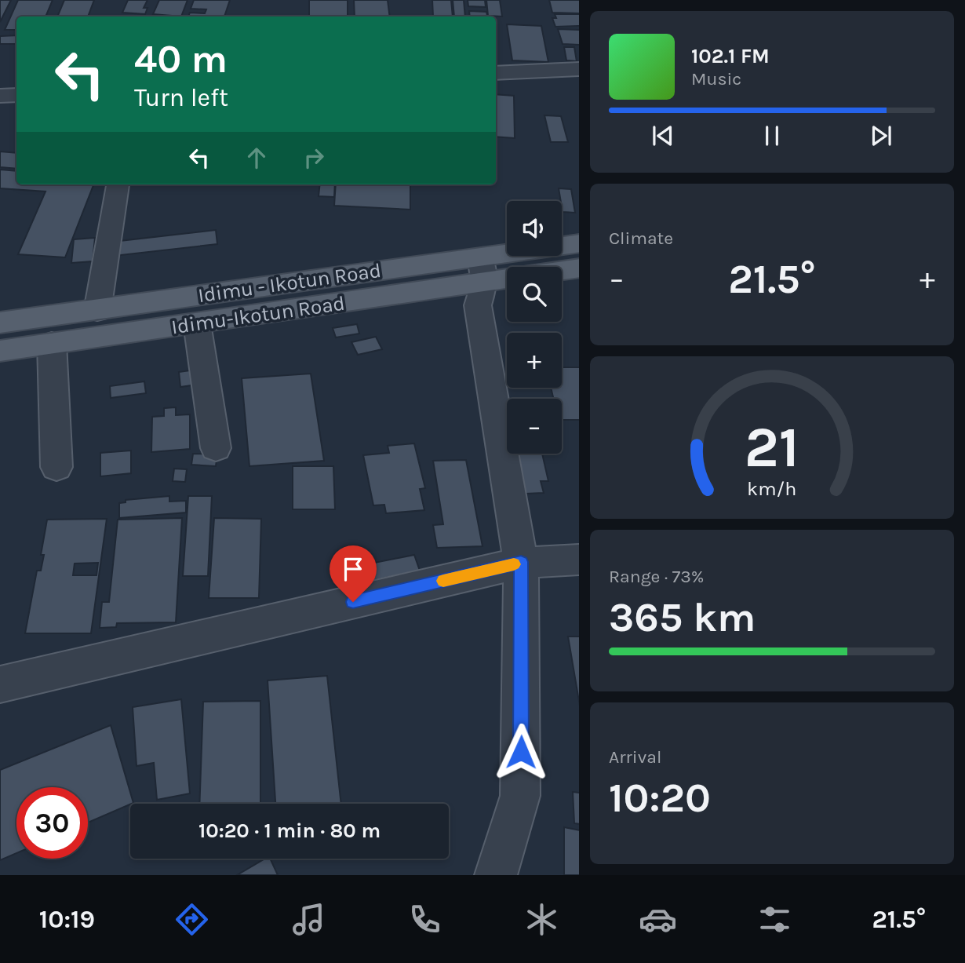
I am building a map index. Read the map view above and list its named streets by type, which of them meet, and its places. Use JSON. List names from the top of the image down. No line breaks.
{"streets":{"main road":["Idimu - Ikotun Road","Idimu-Ikotun Road"]},"crossings":[["Idimu - Ikotun Road","Idimu-Ikotun Road"]],"page":{"turn":["40 m","Turn left"],"song":["102.1 FM","Music"],"tile":["Climate",["Range · 73%","365 km"],["Arrival","10:20"]],"map_buttons":["+","−"],"heat":["−","21.5°","+"],"limit":"30","trip":"10:20 · 1 min · 80 m","tabs":["10:19","21.5°"],"gauge":["21","km/h"]}}
